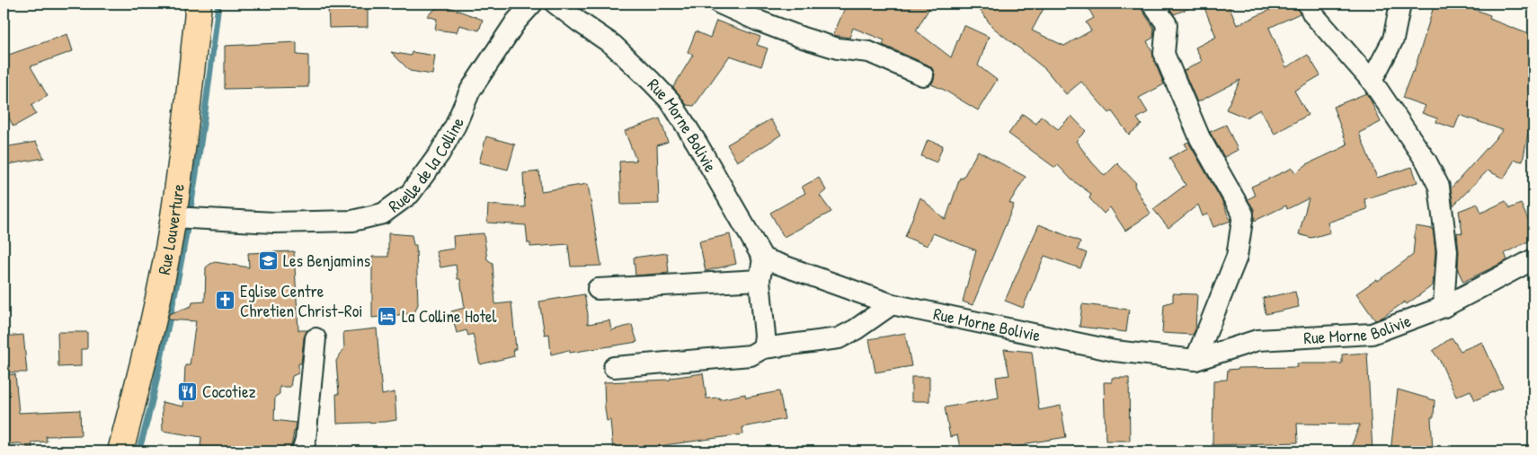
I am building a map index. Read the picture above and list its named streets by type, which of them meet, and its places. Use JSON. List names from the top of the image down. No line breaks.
{"streets":{"main road":["Rue Louverture"],"street":["Rue Morne Bolivie","Ruelle de la Colline"]},"crossings":[["Ruelle de la Colline","Rue Louverture"]],"places":{"school or university":["Les Benjamins"],"church":["Eglise Centre Chretien Christ-Roi"],"hotel":["La Colline Hotel"],"restaurant":["Cocotiez"]}}
